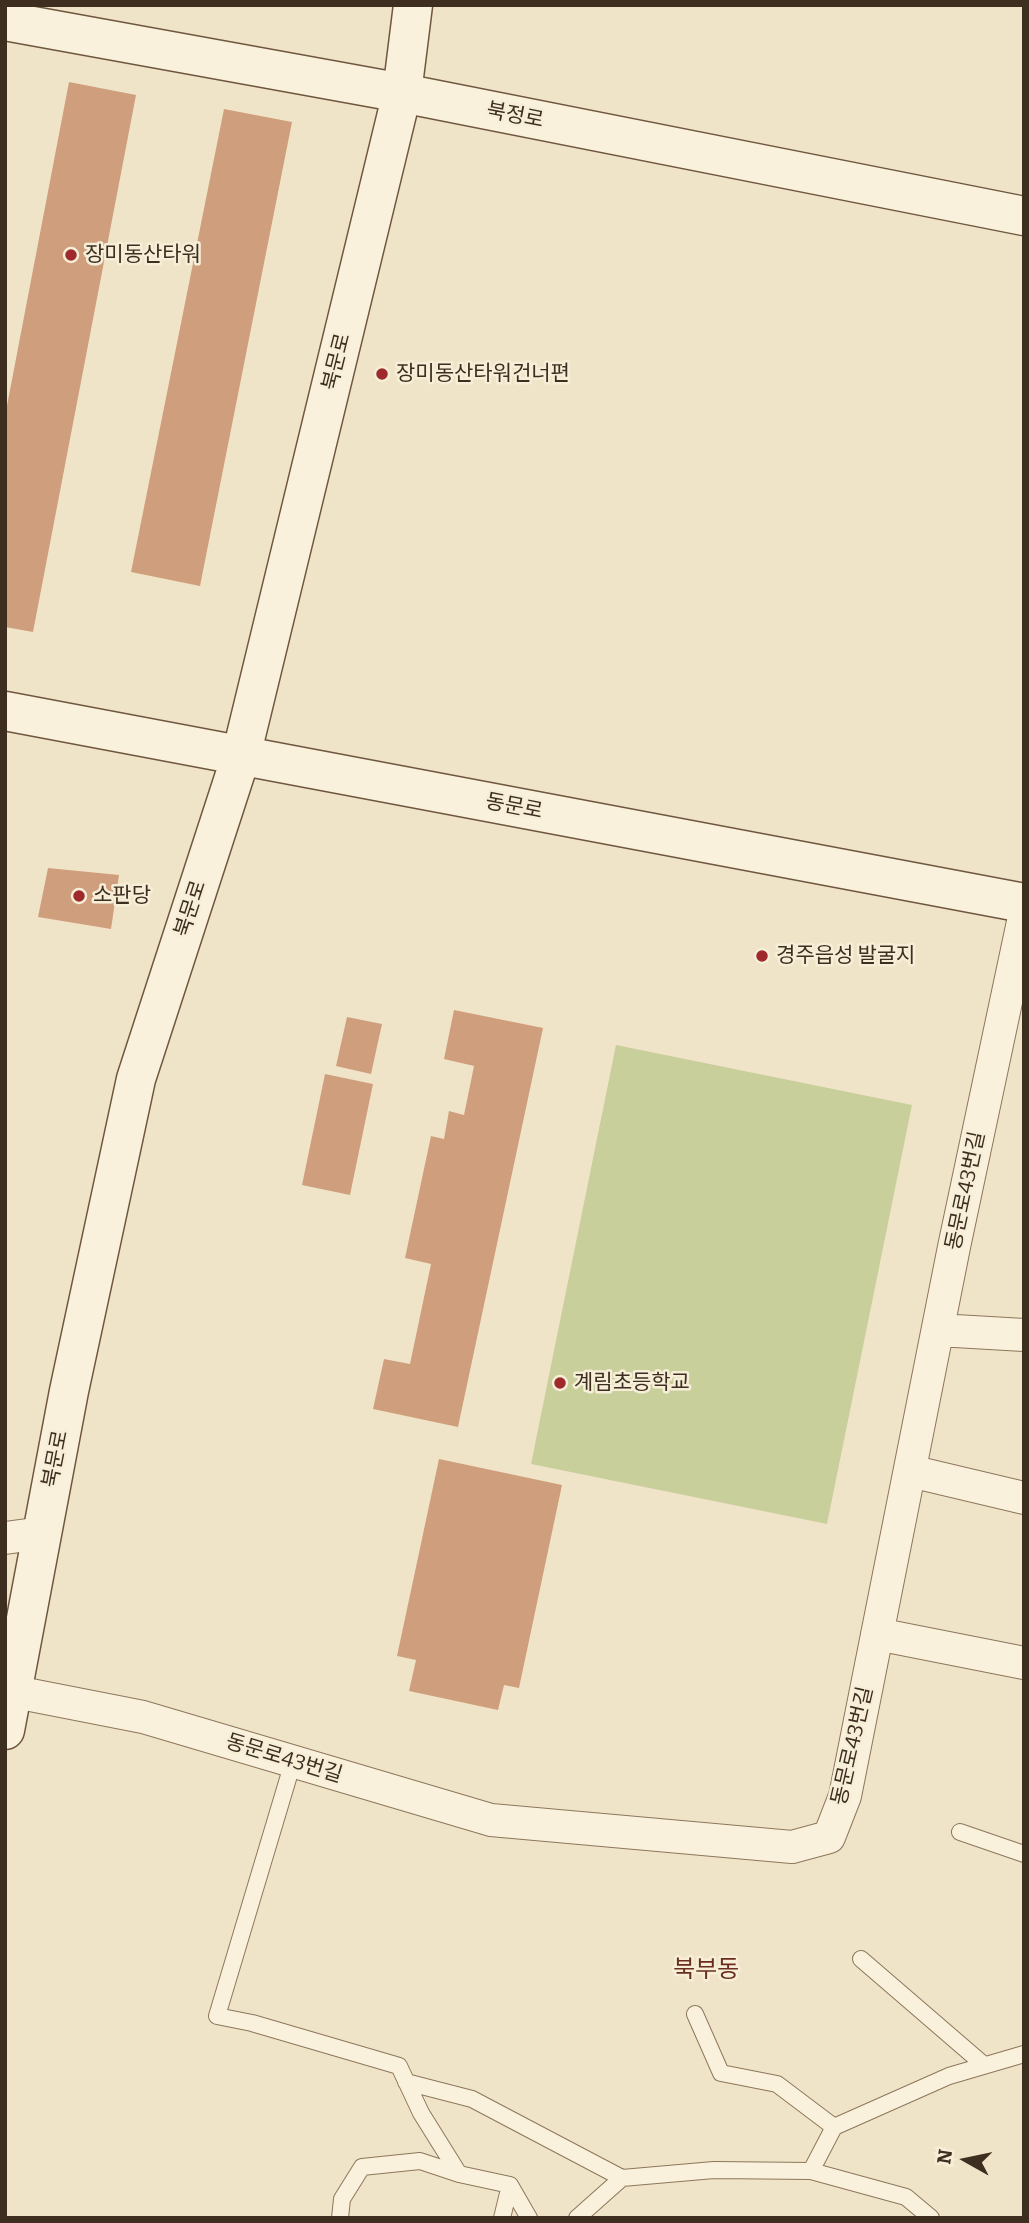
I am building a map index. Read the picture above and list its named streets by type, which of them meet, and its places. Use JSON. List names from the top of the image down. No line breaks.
{"streets":{"street":["북정로","북문로","동문로","동문로43번길"]},"crossings":[["북정로","북문로"],["북문로","동문로"],["북문로","동문로43번길"]],"districts":["북부동"],"places":["장미동산타워","장미동산타워건너편","소판당","경주읍성 발굴지","계림초등학교"],"north":"left"}
